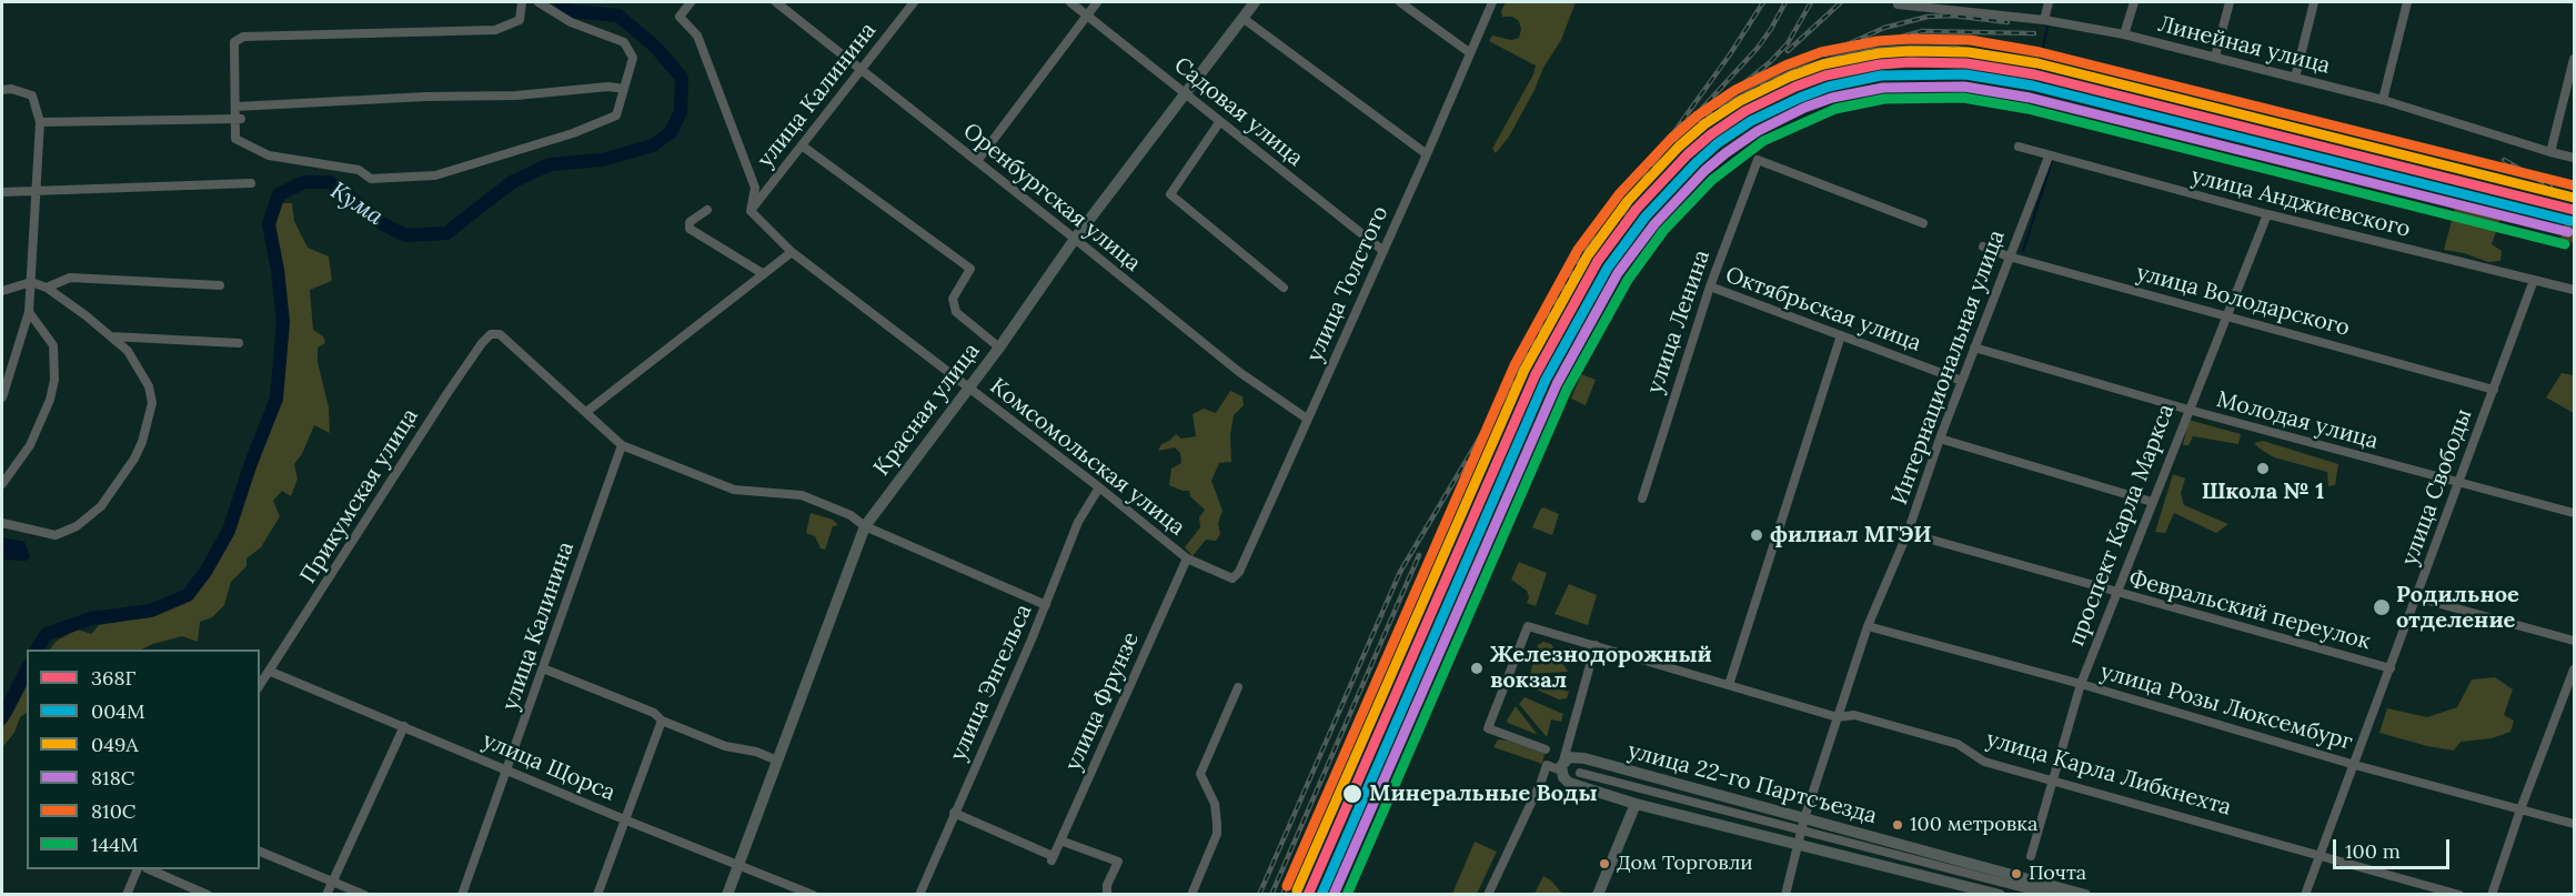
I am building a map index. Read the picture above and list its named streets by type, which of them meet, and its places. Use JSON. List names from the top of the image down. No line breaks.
{"streets":{"main road":["Красная улица","улица 22-го Партсъезда"],"street":["Линейная улица","улица Калинина","Садовая улица","Оренбургская улица","улица Анджиевского","улица Толстого","улица Володарского","Октябрьская улица","улица Ленина","Интернациональная улица","Молодая улица","Комсомольская улица","улица Свободы","Прикумская улица","проспект Карла Маркса","Февральский переулок","улица Энгельса","улица Фрунзе","улица Розы Люксембург","улица Щорса","улица Карла Либкнехта"]},"crossings":[["улица Калинина","Оренбургская улица"],["улица Калинина","Комсомольская улица"],["улица Калинина","улица Щорса"],["Садовая улица","улица Толстого"],["Садовая улица","Красная улица"],["Оренбургская улица","улица Толстого"],["Оренбургская улица","Красная улица"],["улица Анджиевского","Интернациональная улица"],["улица Анджиевского","улица Свободы"],["улица Анджиевского","проспект Карла Маркса"],["улица Толстого","Комсомольская улица"],["улица Володарского","Интернациональная улица"],["улица Володарского","улица Свободы"],["улица Володарского","проспект Карла Маркса"],["Октябрьская улица","улица Ленина"],["Октябрьская улица","Интернациональная улица"],["Интернациональная улица","Молодая улица"],["Интернациональная улица","Февральский переулок"],["Интернациональная улица","улица Розы Люксембург"],["Интернациональная улица","улица Карла Либкнехта"],["Интернациональная улица","улица 22-го Партсъезда"],["Красная улица","Комсомольская улица"],["Красная улица","улица Щорса"],["Молодая улица","улица Свободы"],["Молодая улица","проспект Карла Маркса"],["Комсомольская улица","улица Энгельса"],["Комсомольская улица","улица Фрунзе"],["улица Свободы","Февральский переулок"],["улица Свободы","улица Розы Люксембург"],["улица Свободы","улица Карла Либкнехта"],["Прикумская улица","улица Щорса"],["проспект Карла Маркса","Февральский переулок"],["проспект Карла Маркса","улица Розы Люксембург"],["проспект Карла Маркса","улица Карла Либкнехта"],["улица Энгельса","улица Фрунзе"]],"water":["Кума"],"places":["Школа № 1","филиал МГЭИ","Родильное отделение","Железнодорожный вокзал","Минеральные Воды","100 метровка","Дом Торговли","Почта"],"lines":["transit line 810С","transit line 049А","transit line 368Г","transit line 004М","transit line 818С","transit line 144М"],"legend":["368Г","004М","049А","818С","810С","144М"],"scale_bar":"100 m"}
